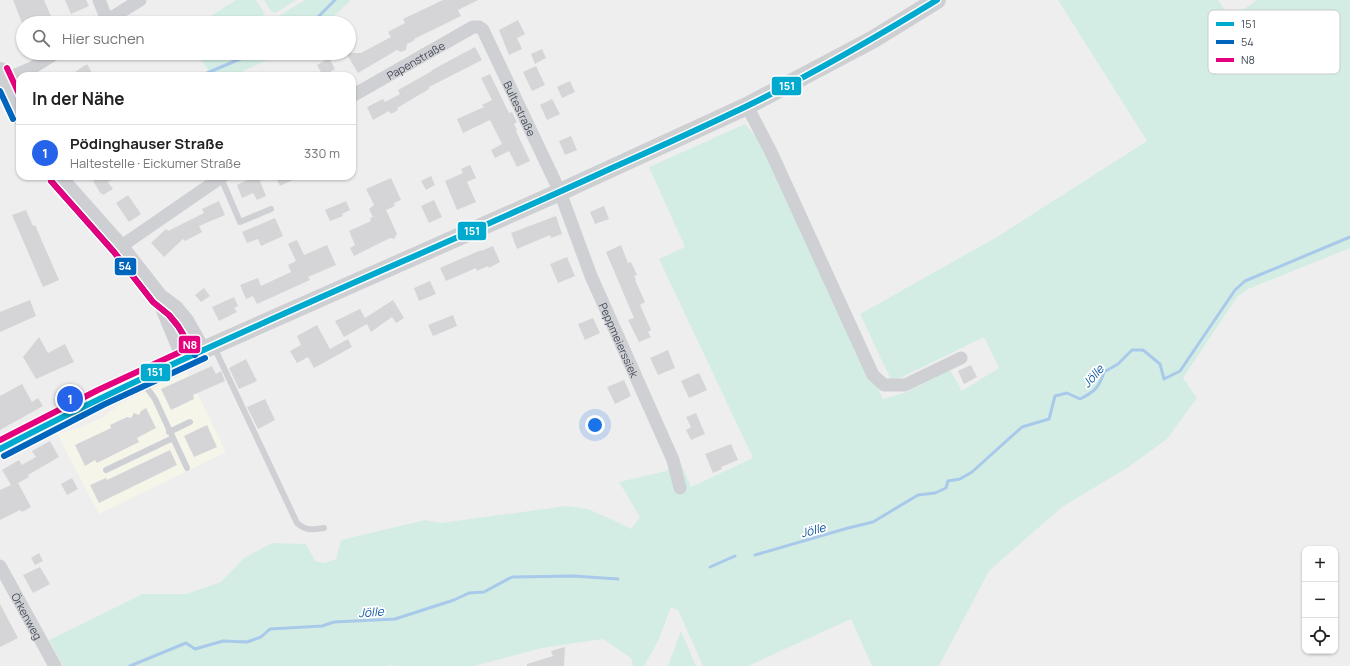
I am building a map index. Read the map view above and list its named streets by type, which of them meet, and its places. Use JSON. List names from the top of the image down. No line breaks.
{"streets":{"street":["Papenstraße","Bultestraße","Peppmeierssiek","Örkenweg"]},"crossings":[["Papenstraße","Bultestraße"],["Bultestraße","Peppmeierssiek"]],"water":["Jölle"],"lines":["transit line 151","transit line N8","transit line 54"],"legend":["151","54","N8"],"page":{"search":"Hier suchen","heading":"In der Nähe","list":[{"mark":"1","name":"Pödinghauser Straße","note":"Haltestelle · Eickumer Straße","value":"330 m"}],"pins":"1","map_buttons":["+","−"]}}
